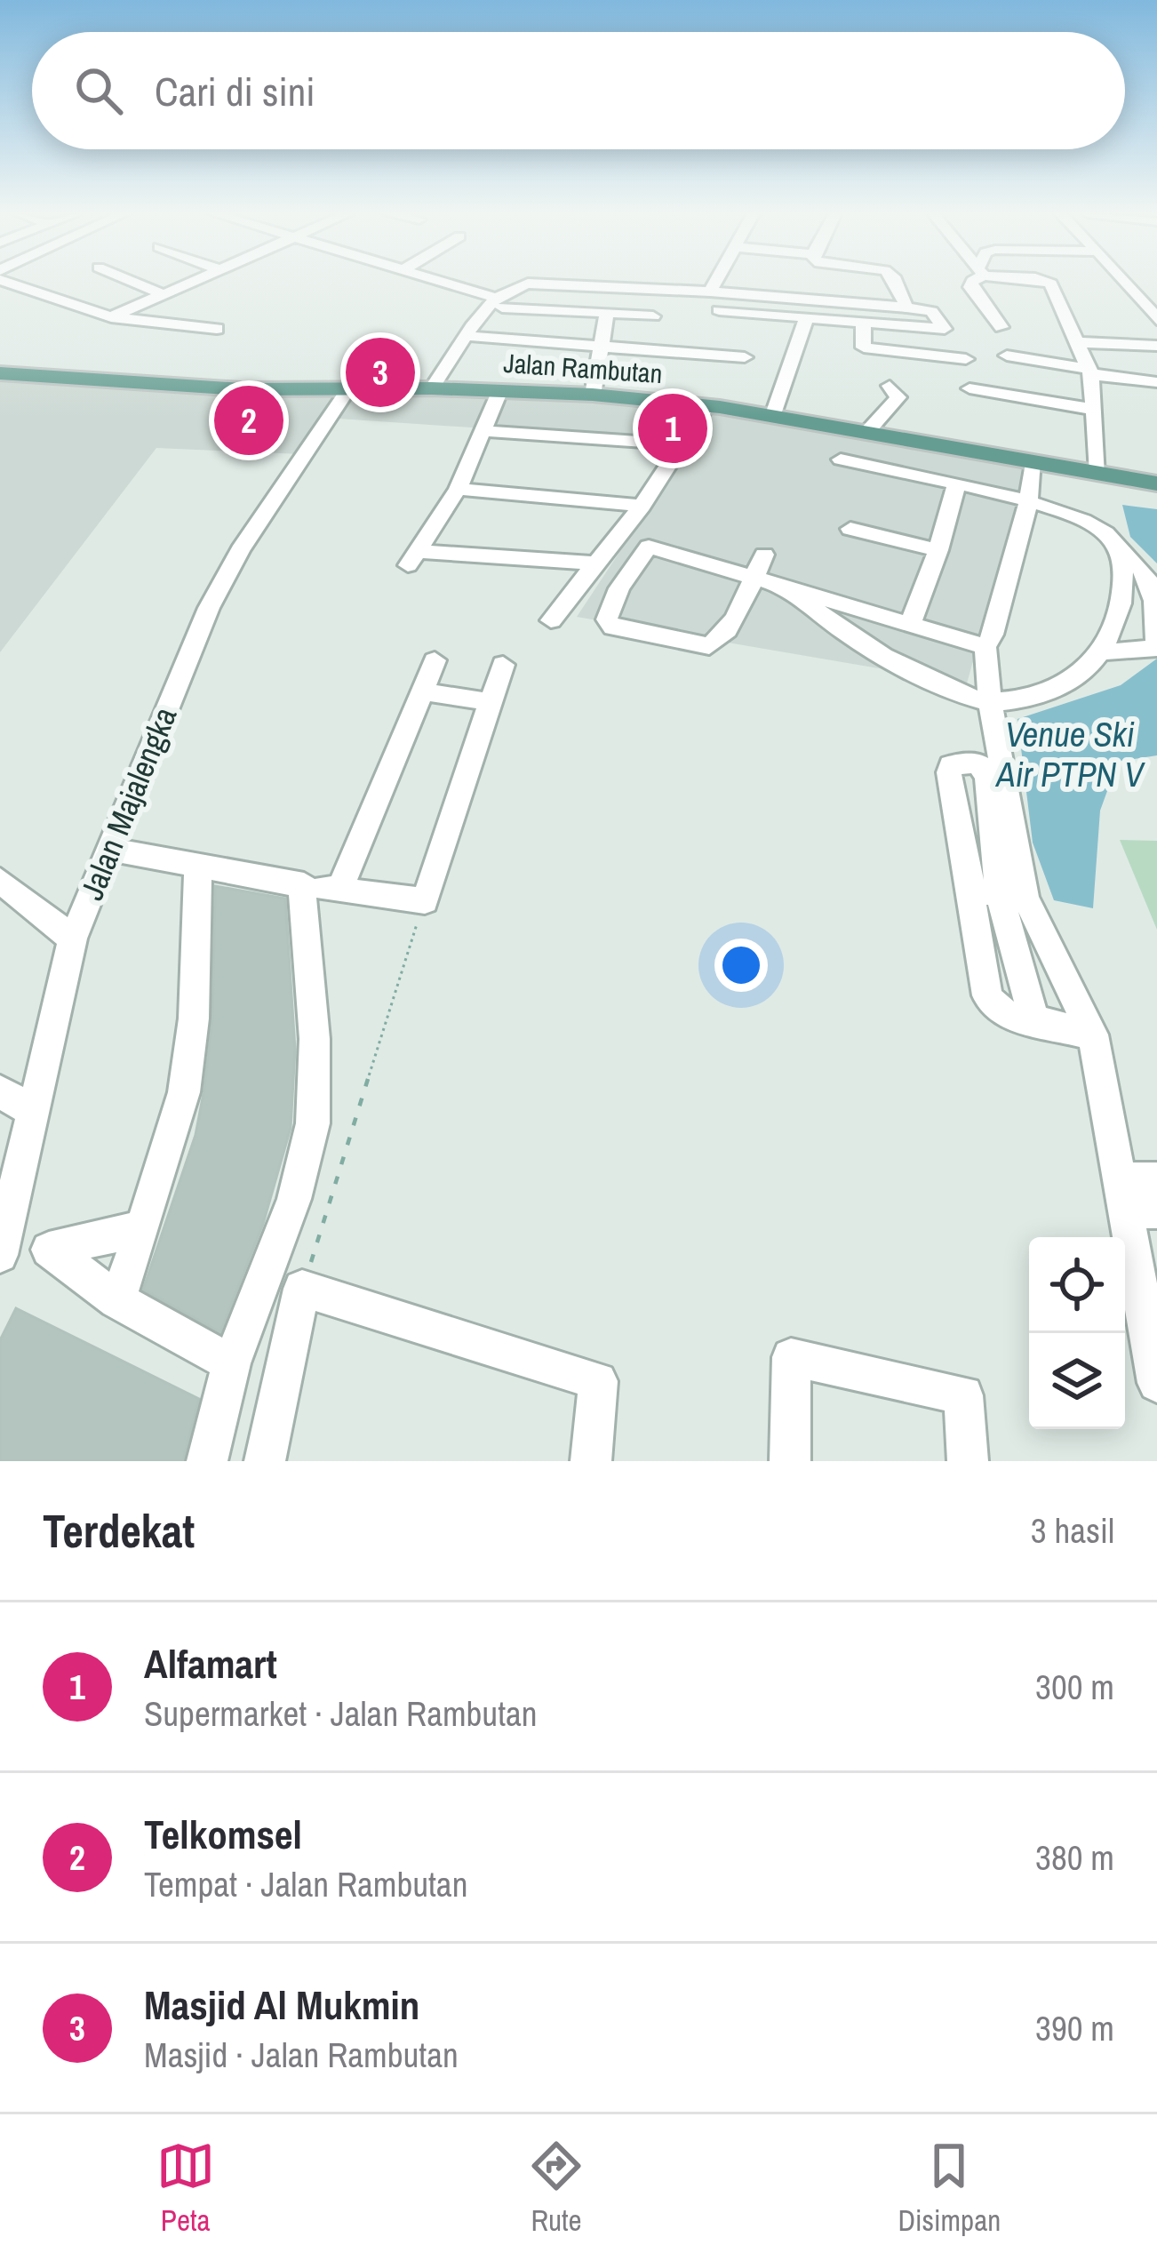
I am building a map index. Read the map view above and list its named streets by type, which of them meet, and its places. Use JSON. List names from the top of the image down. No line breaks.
{"streets":{"main road":["Jalan Rambutan"],"street":["Jalan Majalengka"]},"crossings":[["Jalan Rambutan","Jalan Majalengka"]],"water":["Venue Ski Air PTPN V"],"page":{"search":"Cari di sini","pins":["3","2","1"],"heading":["Terdekat","3 hasil"],"list":[{"mark":"1","name":"Alfamart","note":"Supermarket · Jalan Rambutan","value":"300 m"},{"mark":"2","name":"Telkomsel","note":"Tempat · Jalan Rambutan","value":"380 m"},{"mark":"3","name":"Masjid Al Mukmin","note":"Masjid · Jalan Rambutan","value":"390 m"}],"nav":["Peta","Rute","Disimpan"]}}
